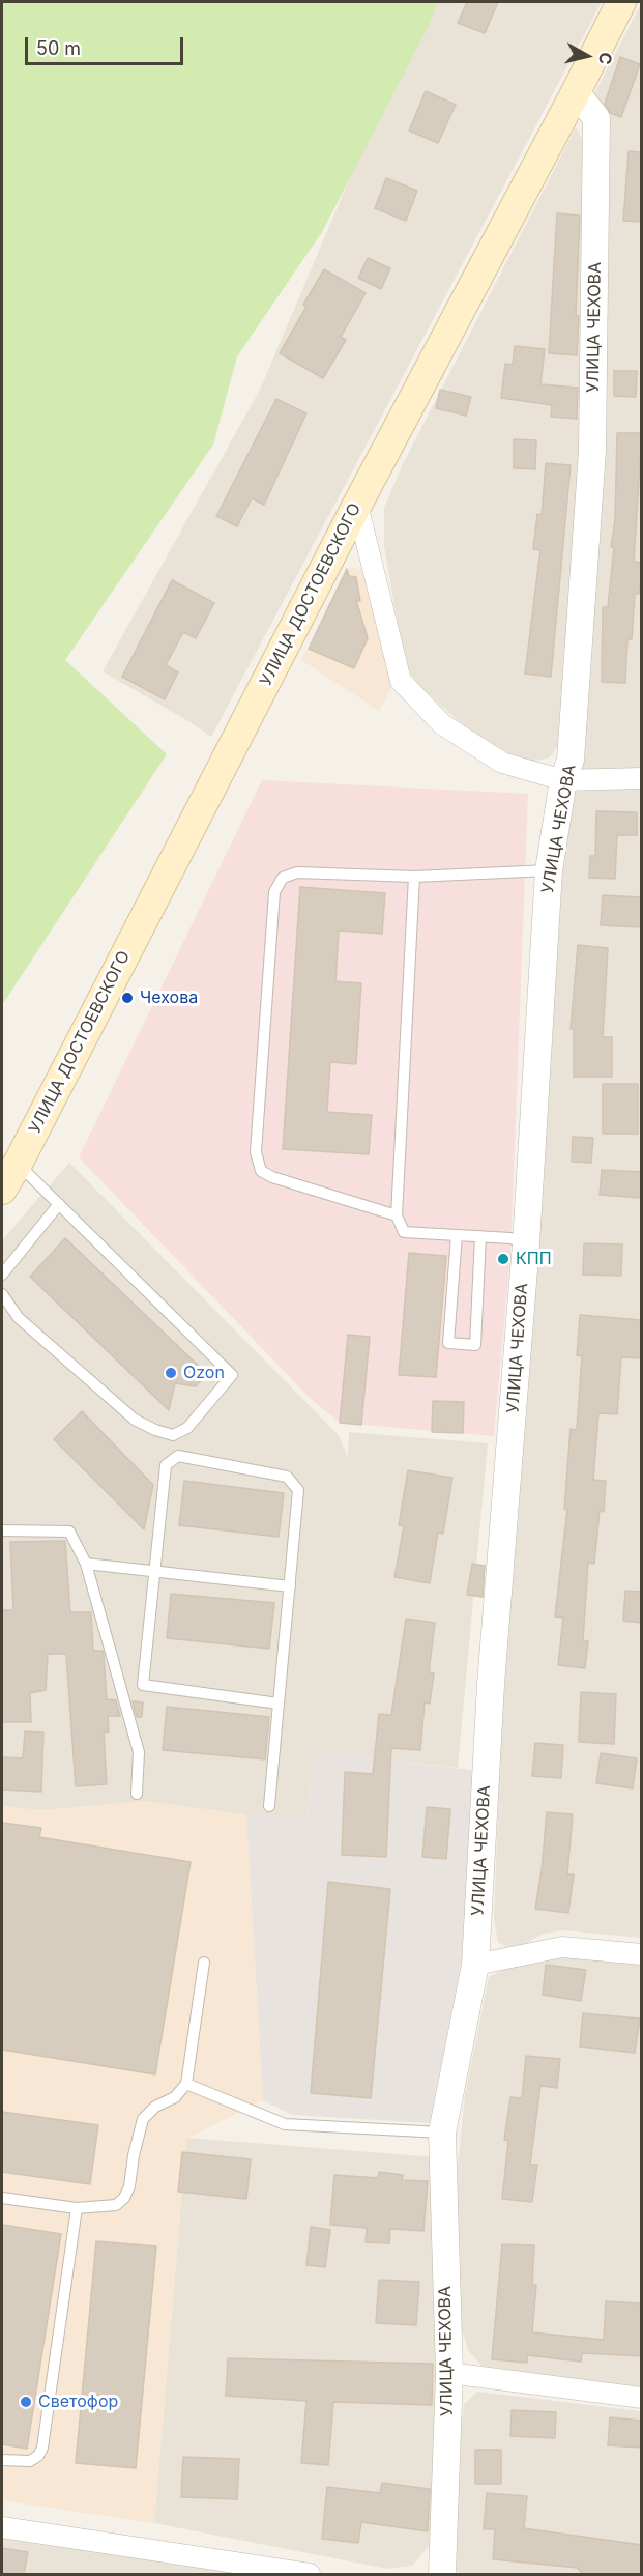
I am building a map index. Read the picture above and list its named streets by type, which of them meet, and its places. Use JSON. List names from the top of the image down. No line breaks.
{"streets":{"main road":["УЛИЦА ДОСТОЕВСКОГО"],"street":["УЛИЦА ЧЕХОВА"]},"crossings":[["УЛИЦА ЧЕХОВА","УЛИЦА ДОСТОЕВСКОГО"]],"places":["Чехова","КПП","Ozon","Светофор"],"scale_bar":"50 m","north":"right"}
